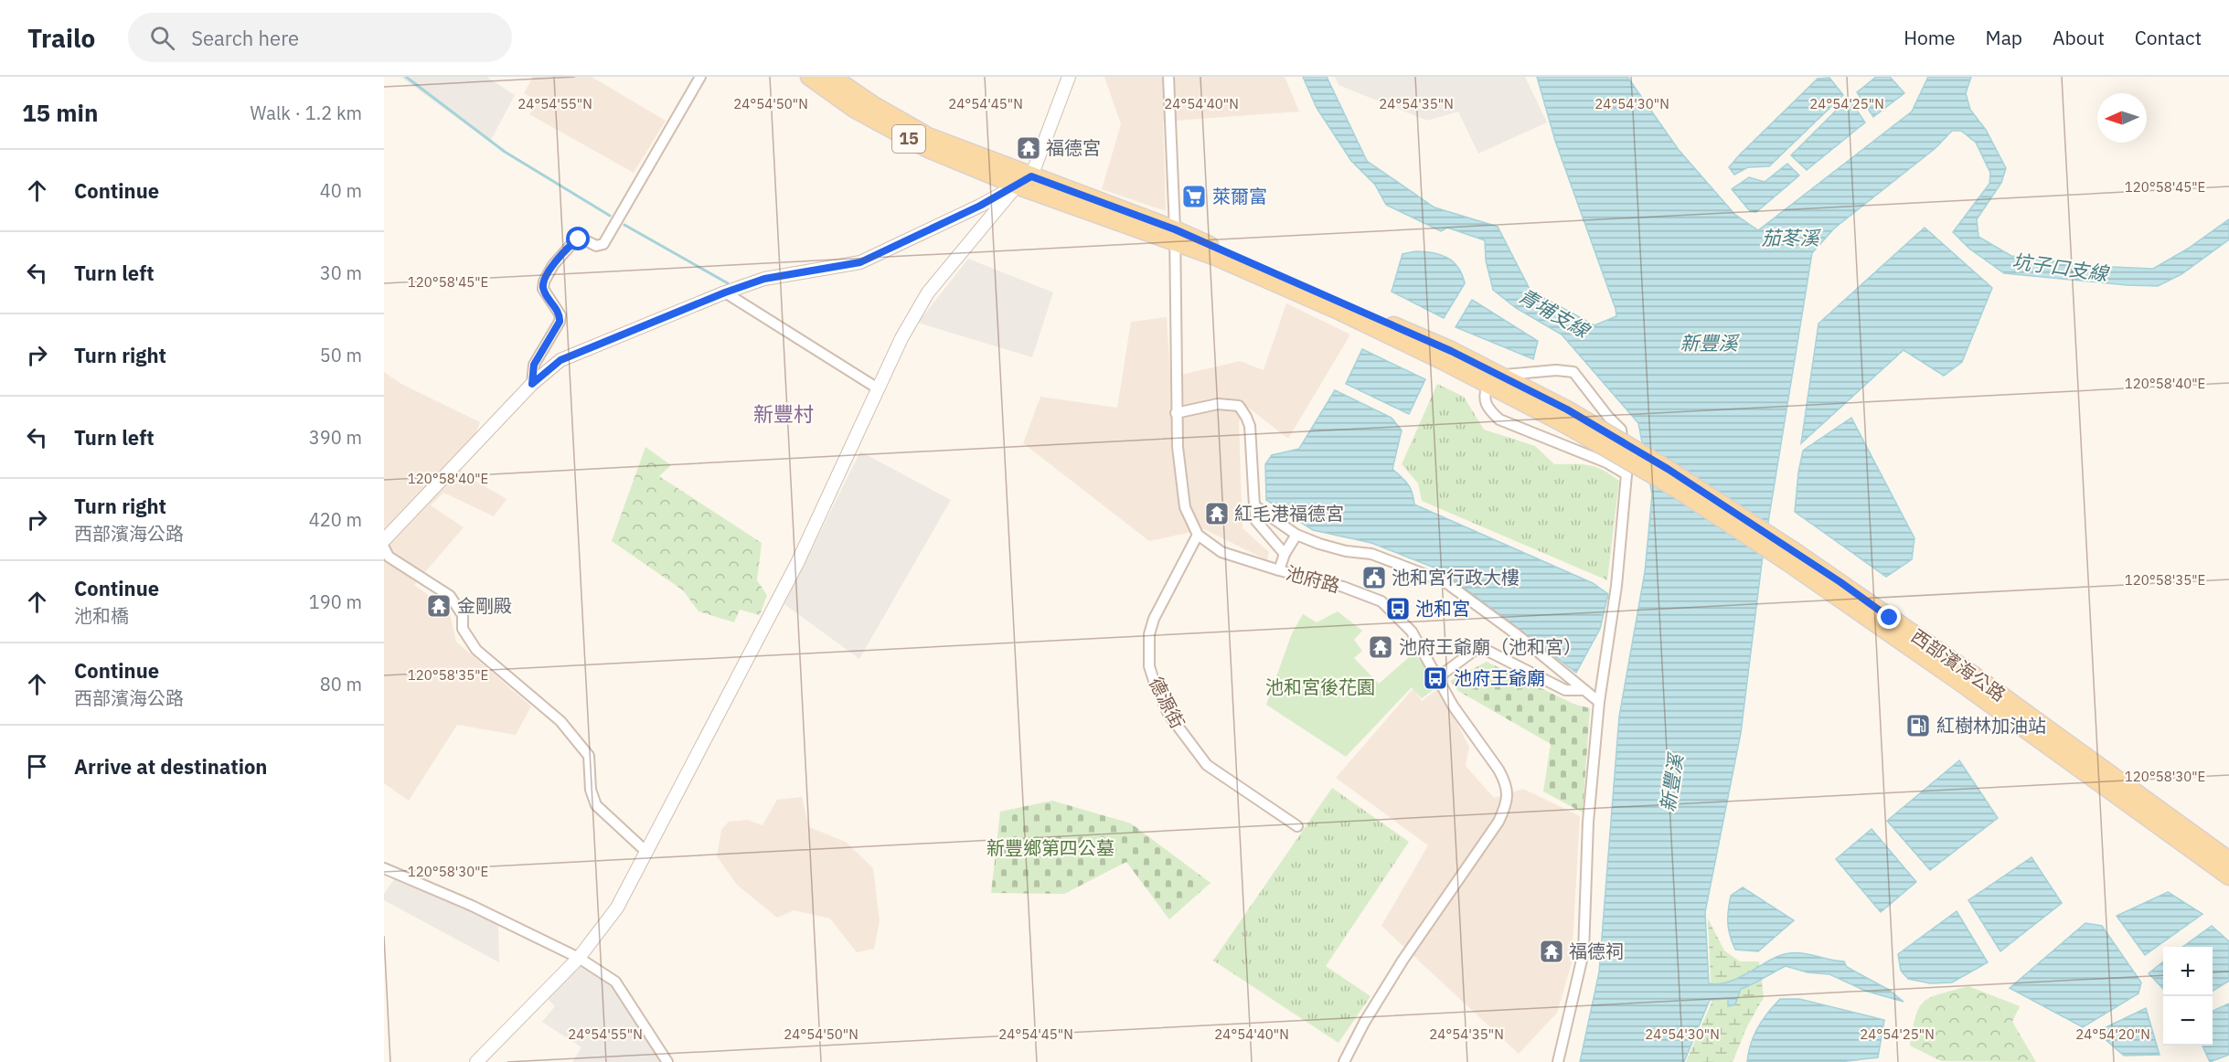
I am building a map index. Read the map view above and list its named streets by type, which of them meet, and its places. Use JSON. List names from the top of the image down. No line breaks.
{"streets":{"main road":["15","西部濱海公路"],"street":["池府路","德源街"]},"crossings":[["15","池府路"],["15","西部濱海公路"],["池府路","德源街"]],"districts":["新豐村"],"water":["茄苳溪","坑子口支線","青埔支線","新豐溪"],"parks":["池和宮後花園","新豐鄉第四公墓"],"places":{"temple":["福德宮","紅毛港福德宮","金剛殿","池府王爺廟（池和宮）","福德祠"],"supermarket":["萊爾富"],"public building":["池和宮行政大樓"],"bus stop":["池和宮","池府王爺廟"],"fuel station":["紅樹林加油站"]},"north":"left","page":{"header":"Trailo","search":"Search here","nav":["Home","Map","About","Contact"],"heading":["15 min","Walk · 1.2 km"],"list":[["Continue","40 m"],["Turn left","30 m"],["Turn right","50 m"],["Turn left","390 m"],["Turn right","西部濱海公路","420 m"],["Continue","池和橋","190 m"],["Continue","西部濱海公路","80 m"],"Arrive at destination"],"map_buttons":["+","−"]},"coordinates":["24°54'55\"N","24°54'50\"N","24°54'45\"N","24°54'40\"N","24°54'35\"N","24°54'30\"N","24°54'25\"N","120°58'45\"E","120°58'40\"E","120°58'35\"E","120°58'30\"E","24°54'20\"N"]}
